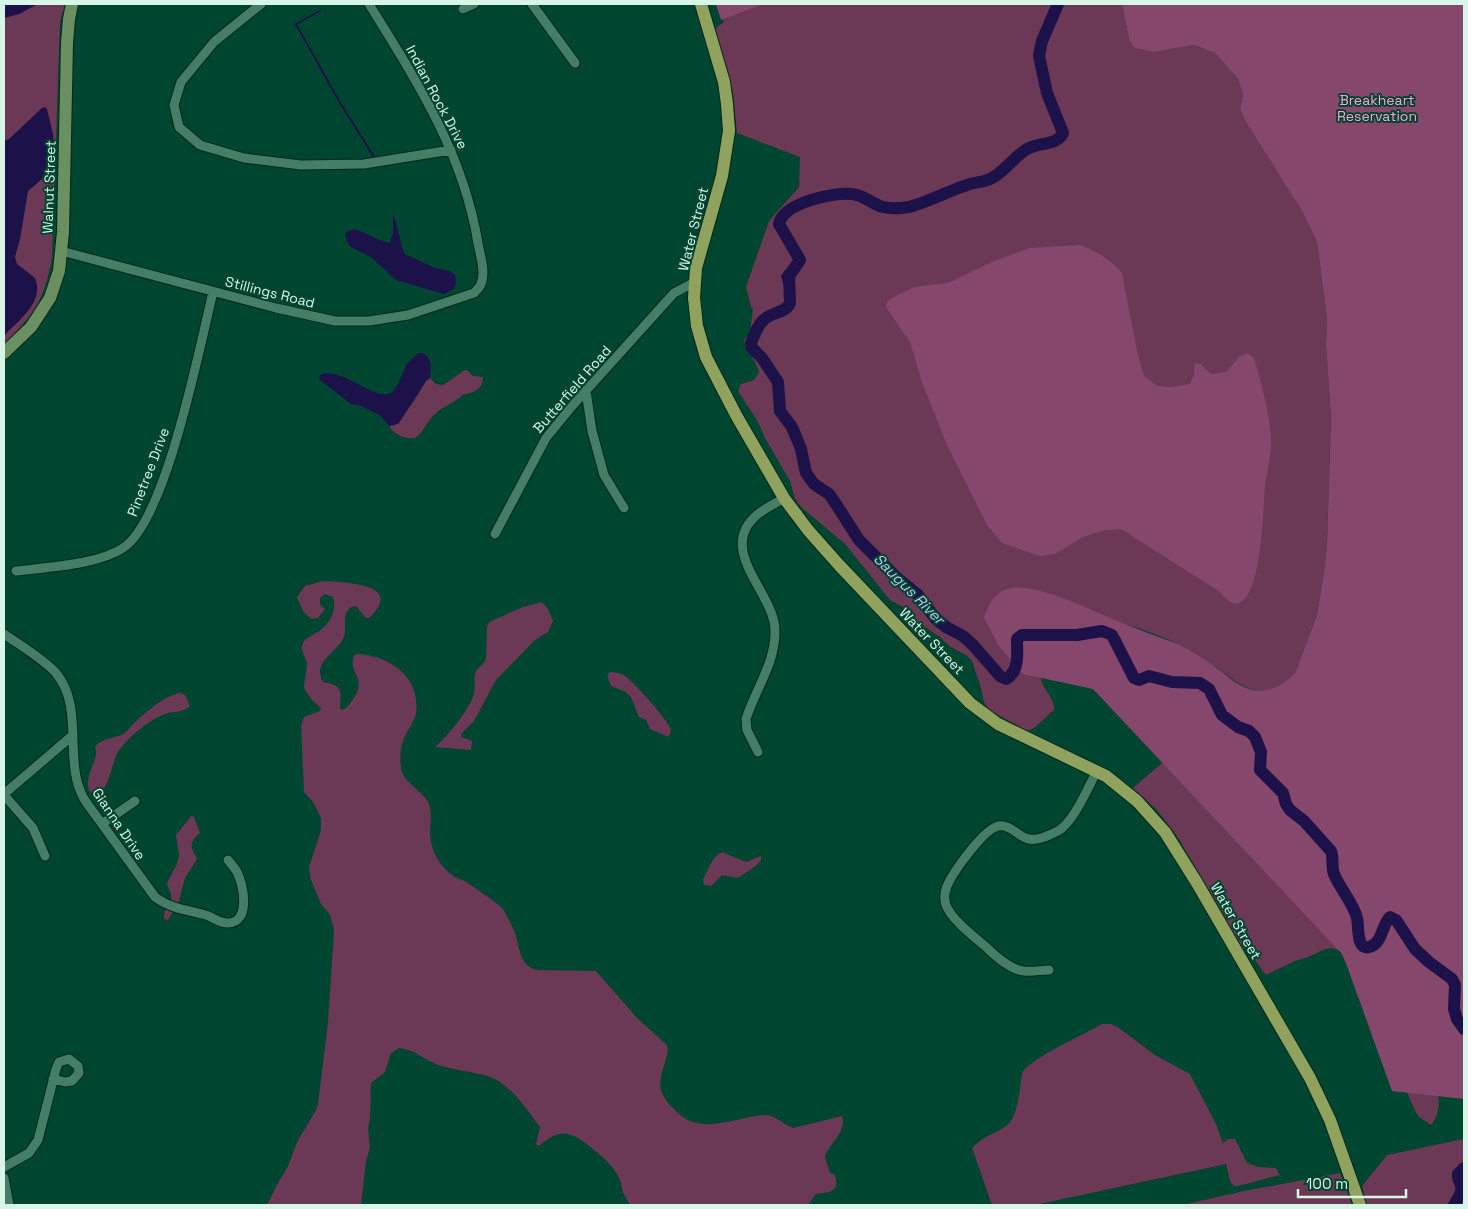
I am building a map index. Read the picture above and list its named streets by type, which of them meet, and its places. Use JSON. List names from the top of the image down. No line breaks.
{"streets":{"main road":["Walnut Street","Water Street"],"street":["Indian Rock Drive","Stillings Road","Butterfield Road","Pinetree Drive","Gianna Drive"]},"crossings":[["Indian Rock Drive","Stillings Road"],["Walnut Street","Stillings Road"],["Water Street","Butterfield Road"],["Stillings Road","Pinetree Drive"]],"water":["Saugus River"],"parks":["Breakheart Reservation"],"scale_bar":"100 m"}
